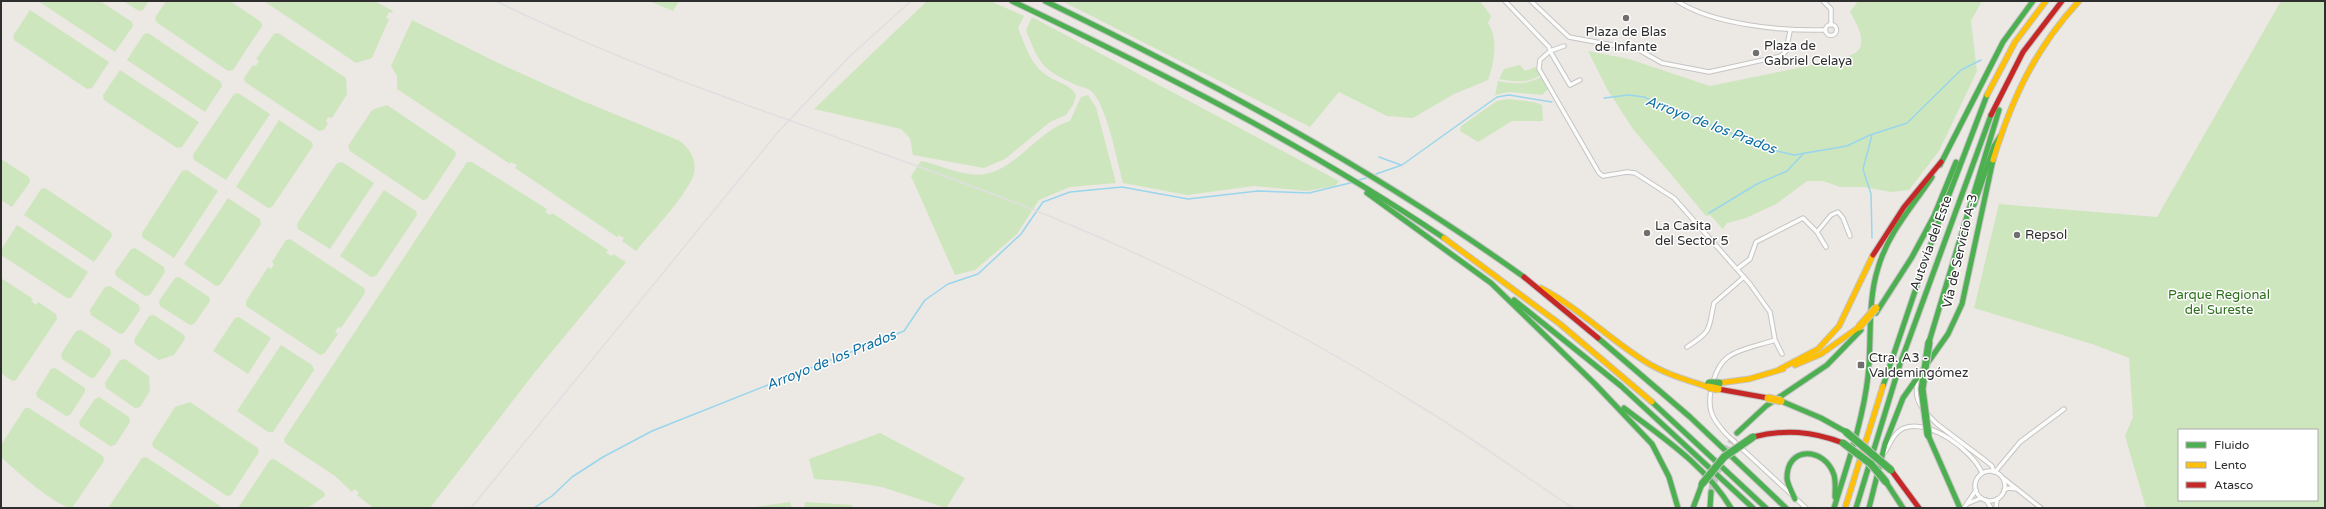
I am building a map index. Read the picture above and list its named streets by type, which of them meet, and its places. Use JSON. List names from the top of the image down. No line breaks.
{"streets":{"main road":["Autovía del Este","Vía de Servicio A-3"]},"water":["Arroyo de los Prados"],"parks":["Parque Regional del Sureste"],"places":{"other":["Plaza de Blas de Infante","Plaza de Gabriel Celaya","La Casita del Sector 5","Repsol"],"transit":["Ctra. A3 - Valdemingómez"]},"legend":["Fluido","Lento","Atasco"]}
